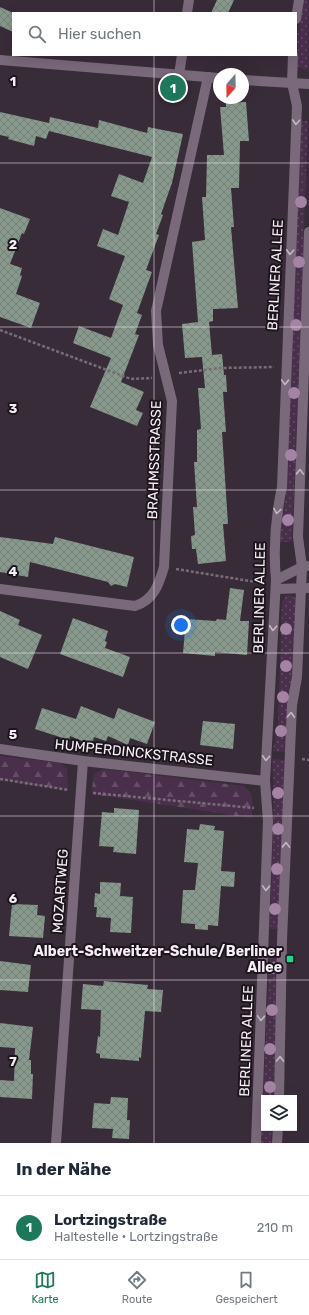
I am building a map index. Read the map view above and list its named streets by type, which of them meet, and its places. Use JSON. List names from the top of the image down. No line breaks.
{"streets":{"street":["BERLINER ALLEE","BRAHMSSTRASSE","HUMPERDINCKSTRASSE","MOZARTWEG"]},"crossings":[["BERLINER ALLEE","HUMPERDINCKSTRASSE"],["HUMPERDINCKSTRASSE","MOZARTWEG"]],"places":{"transit":["Albert-Schweitzer-Schule/Berliner Allee"]},"north":"bottom","page":{"search":"Hier suchen","pins":"1","heading":"In der Nähe","list":[{"mark":"1","name":"Lortzingstraße","note":"Haltestelle · Lortzingstraße","value":"210 m"}],"nav":["Karte","Route","Gespeichert"]},"grid":{"rows":["1","2","3","4","5","6","7"]}}
